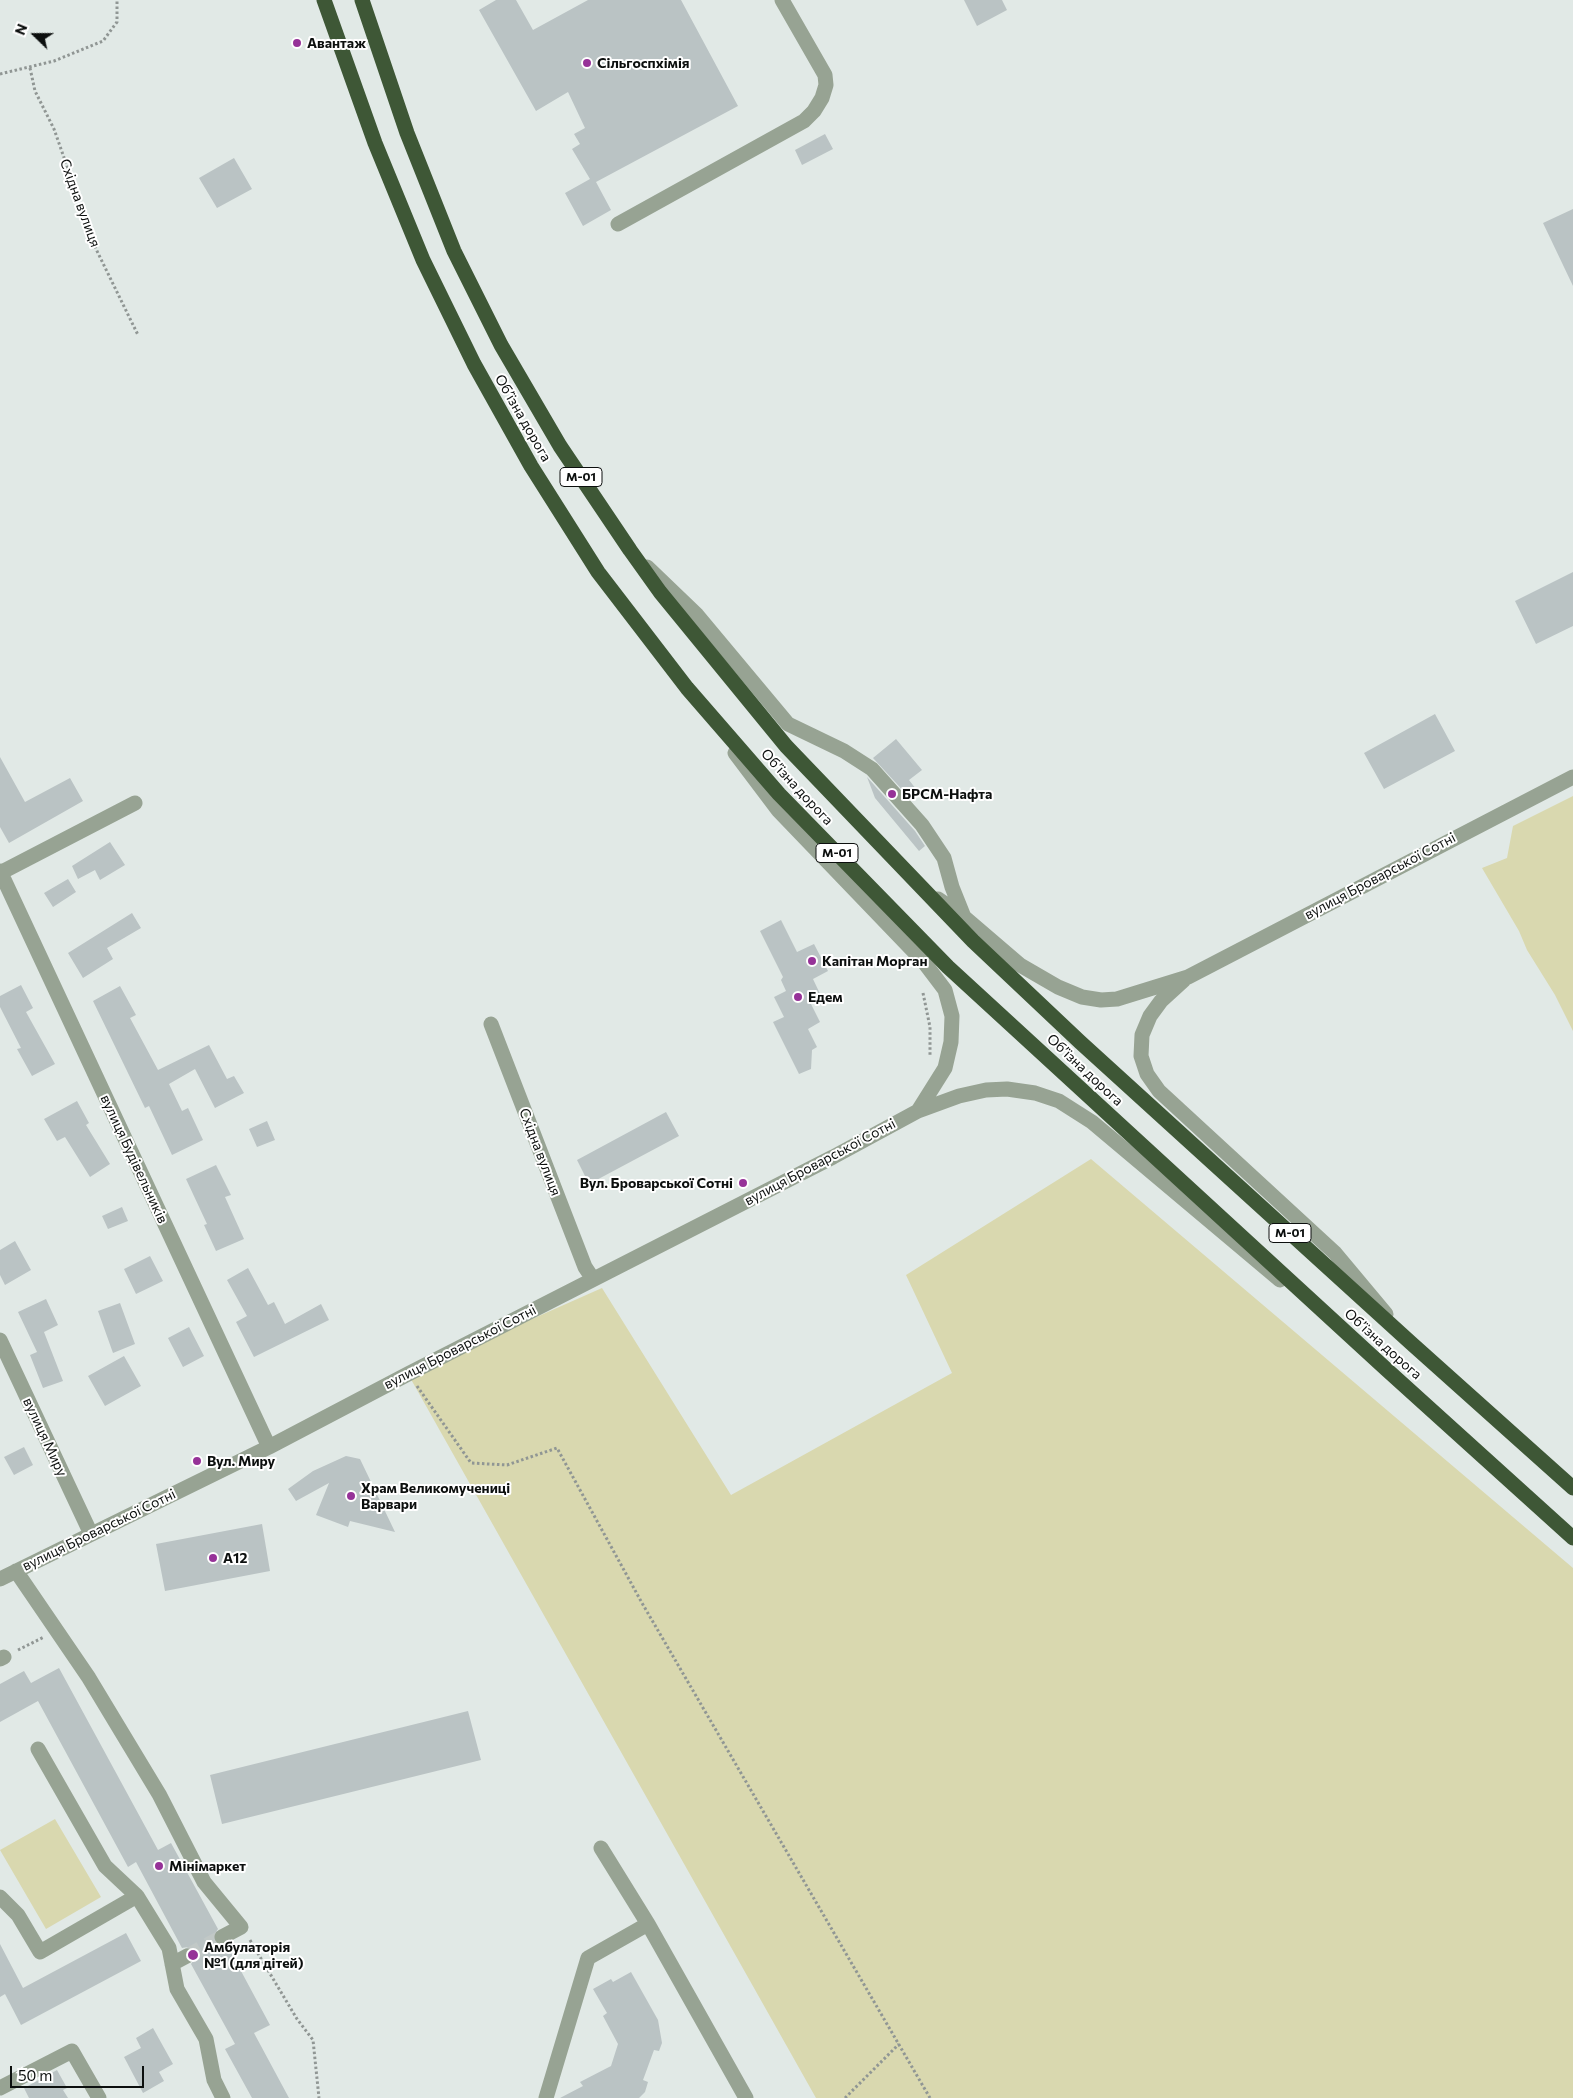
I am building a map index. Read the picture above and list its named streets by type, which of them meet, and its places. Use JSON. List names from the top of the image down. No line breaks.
{"streets":{"highway":["Обʼїзна дорога","М-01"],"street":["Східна вулиця","вулиця Броварської Сотні","вулиця Будівельників","вулиця Миру"]},"crossings":[["Східна вулиця","вулиця Броварської Сотні"],["Обʼїзна дорога","вулиця Броварської Сотні"],["вулиця Броварської Сотні","вулиця Будівельників"],["вулиця Броварської Сотні","вулиця Миру"]],"places":["Авантаж","Сільгоспхімія","БРСМ-Нафта","Капітан Морган","Едем","Вул. Броварської Cотні","Вул. Миру","Храм Великомучениці Варвари","А12","Мінімаркет","Амбулаторія №1 (для дітей)"],"scale_bar":"50 m","north":"left"}
